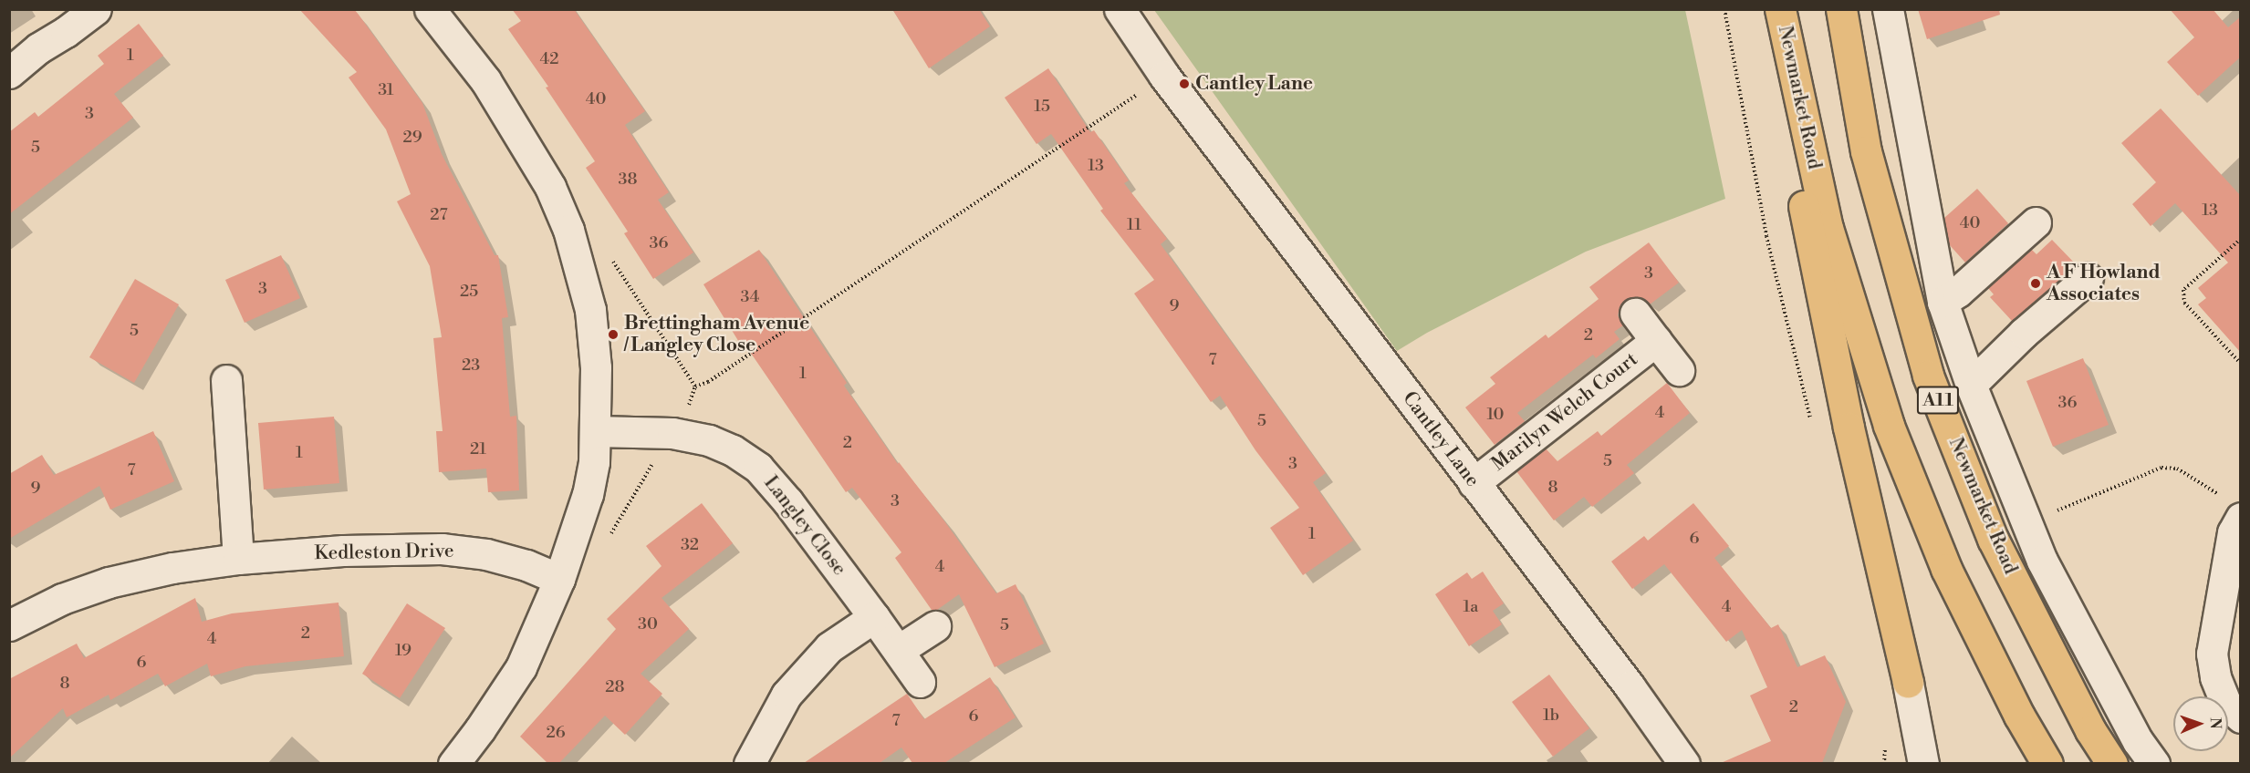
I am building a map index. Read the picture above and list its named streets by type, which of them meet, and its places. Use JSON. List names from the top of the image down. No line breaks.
{"streets":{"highway":["Newmarket Road","A11"],"street":["Marilyn Welch Court","Cantley Lane","Langley Close","Kedleston Drive"]},"crossings":[["Marilyn Welch Court","Cantley Lane"]],"places":["Cantley Lane","A F Howland Associates","Brettingham Avenue / Langley Close"],"house_numbers":["1","42","31","40","15","3","29","5","13","38","13","27","40","11","36","3","3","25","34","9","5","2","7","23","1","36","4","10","5","2","21","1","5","3","7","8","9","3","1","6","32","4","1a","4","30","5","2","4","19","6","8","28","2","1b","6","7","26"],"north":"right"}
